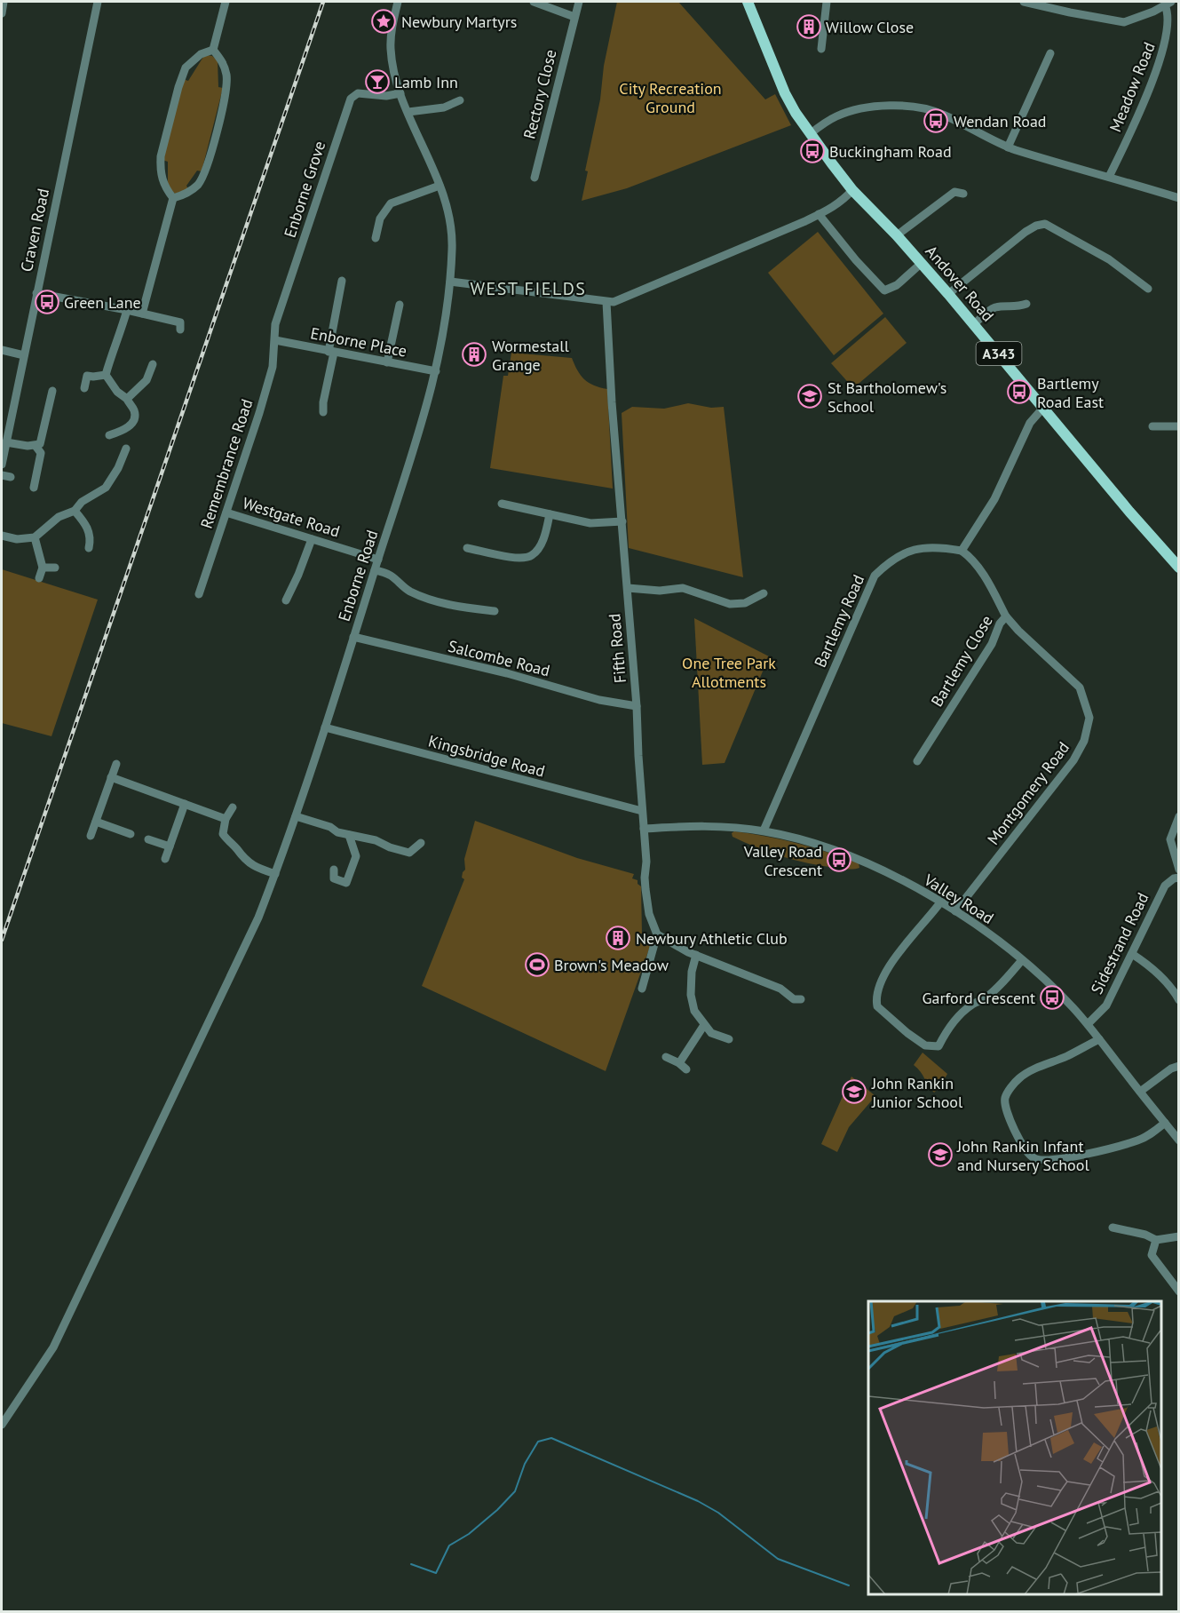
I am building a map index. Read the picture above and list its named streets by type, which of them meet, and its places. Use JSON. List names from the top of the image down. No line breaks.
{"streets":{"main road":["Andover Road","A343"],"street":["Meadow Road","Rectory Close","Enborne Grove","Craven Road","Enborne Place","Remembrance Road","Westgate Road","Enborne Road","Bartlemy Road","Fifth Road","Salcombe Road","Bartlemy Close","Kingsbridge Road","Montgomery Road","Valley Road","Sidestrand Road"]},"crossings":[["Enborne Grove","Enborne Place"],["Enborne Grove","Remembrance Road"],["Enborne Grove","Enborne Road"],["Enborne Place","Remembrance Road"],["Enborne Place","Enborne Road"],["Remembrance Road","Westgate Road"],["Westgate Road","Enborne Road"],["Enborne Road","Salcombe Road"],["Enborne Road","Kingsbridge Road"],["Bartlemy Road","Bartlemy Close"],["Bartlemy Road","Valley Road"],["Fifth Road","Salcombe Road"],["Fifth Road","Kingsbridge Road"],["Fifth Road","Valley Road"],["Bartlemy Close","Montgomery Road"],["Montgomery Road","Valley Road"],["Valley Road","Sidestrand Road"]],"districts":["WEST FIELDS"],"parks":["City Recreation Ground","One Tree Park Allotments"],"places":{"place":["Newbury Martyrs"],"building":["Willow Close","Wormestall Grange","Newbury Athletic Club"],"bar":["Lamb Inn"],"bus stop":["Wendan Road","Buckingham Road","Green Lane","Bartlemy Road East","Valley Road Crescent","Garford Crescent"],"school or university":["St Bartholomew's School","John Rankin Junior School","John Rankin Infant and Nursery School"],"sports":["Brown's Meadow"]}}
